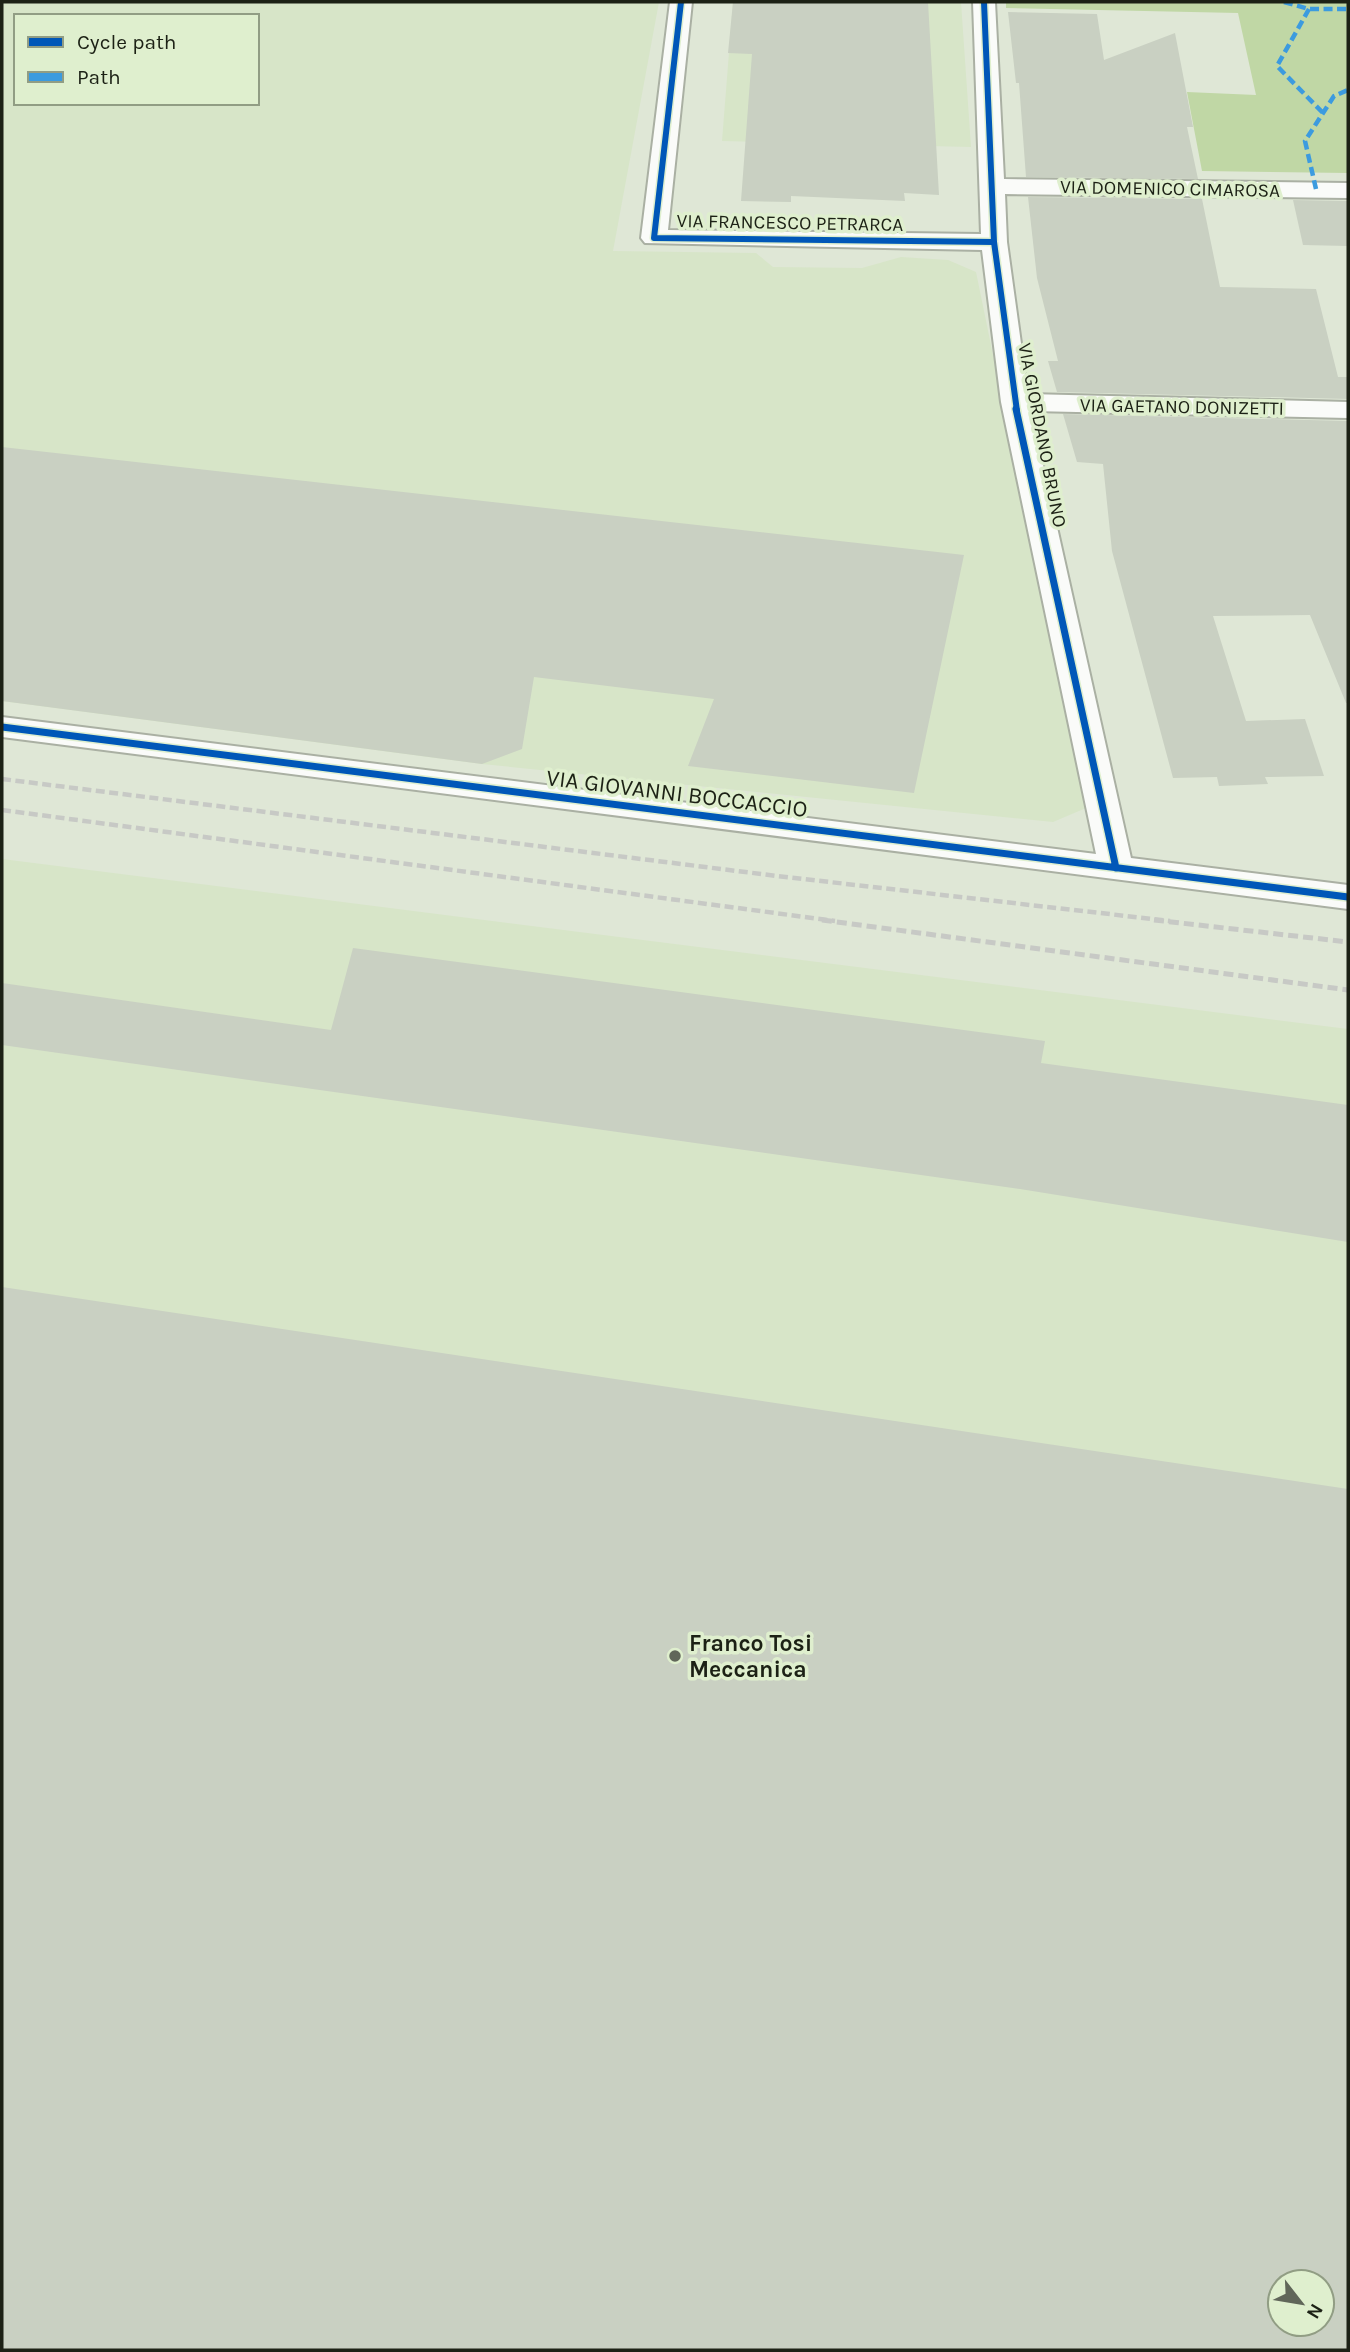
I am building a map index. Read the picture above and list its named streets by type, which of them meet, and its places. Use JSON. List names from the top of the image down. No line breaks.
{"streets":{"street":["VIA DOMENICO CIMAROSA","VIA FRANCESCO PETRARCA","VIA GAETANO DONIZETTI","VIA GIORDANO BRUNO","VIA GIOVANNI BOCCACCIO"]},"crossings":[["VIA DOMENICO CIMAROSA","VIA GIORDANO BRUNO"],["VIA FRANCESCO PETRARCA","VIA GIORDANO BRUNO"],["VIA GAETANO DONIZETTI","VIA GIORDANO BRUNO"],["VIA GIORDANO BRUNO","VIA GIOVANNI BOCCACCIO"]],"places":["Franco Tosi Meccanica"],"legend":["Cycle path","Path"],"north":"bottom right"}
